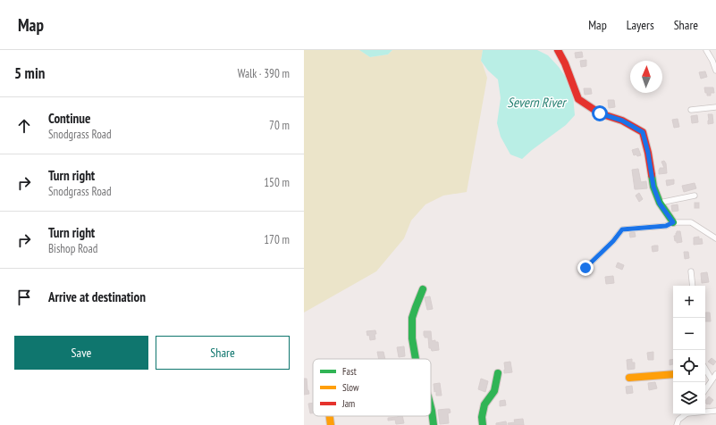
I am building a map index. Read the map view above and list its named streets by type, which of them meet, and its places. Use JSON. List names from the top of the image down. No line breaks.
{"water":["Severn River"],"legend":["Fast","Slow","Jam"],"north":"top","page":{"header":"Map","nav":["Map","Layers","Share"],"heading":["5 min","Walk · 390 m"],"list":[["Continue","Snodgrass Road","70 m"],["Turn right","Snodgrass Road","150 m"],["Turn right","Bishop Road","170 m"],"Arrive at destination"],"map_buttons":["+","−"],"buttons":["Save","Share"]}}
